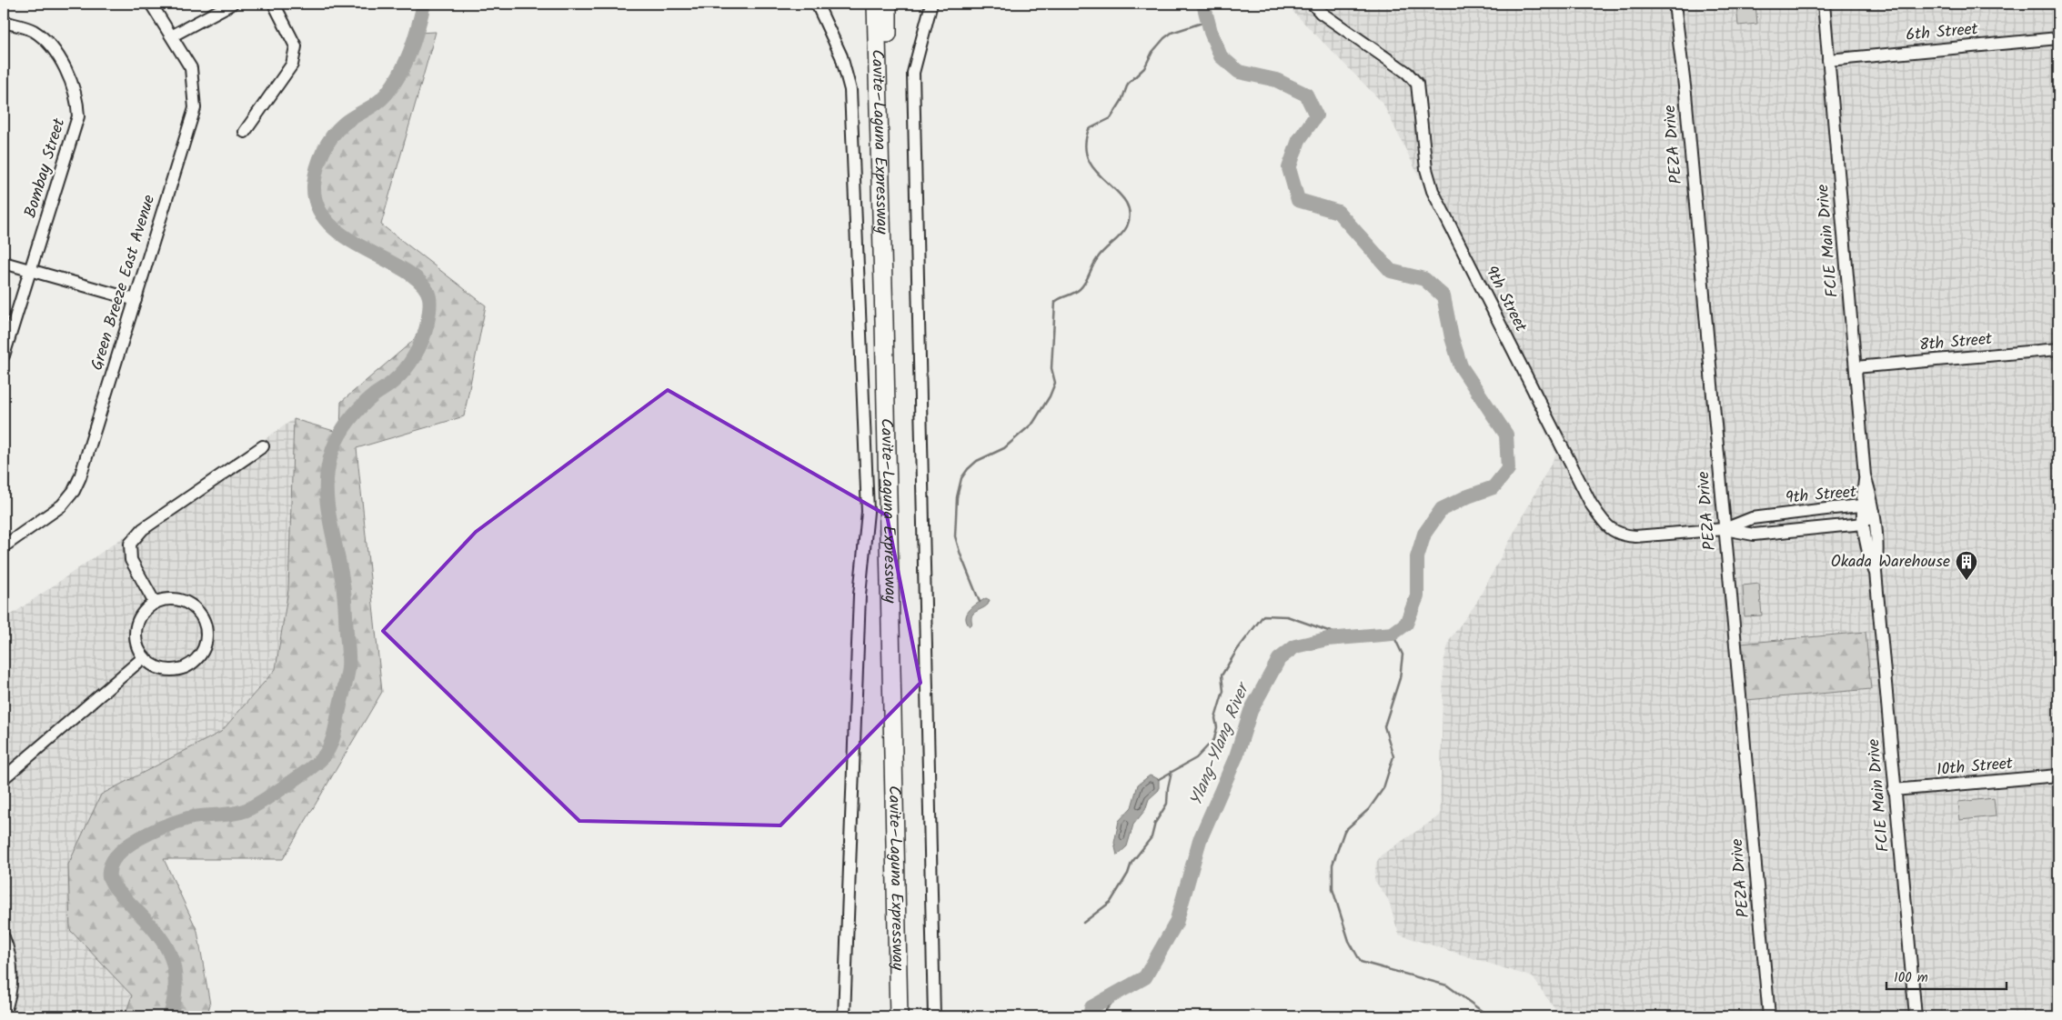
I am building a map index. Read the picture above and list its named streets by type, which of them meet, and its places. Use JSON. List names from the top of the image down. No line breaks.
{"streets":{"highway":["Cavite–Laguna Expressway"],"street":["6th Street","PEZA Drive","Bombay Street","FCIE Main Drive","Green Breeze East Avenue","9th Street","8th Street","10th Street"]},"crossings":[["6th Street","FCIE Main Drive"],["PEZA Drive","9th Street"],["FCIE Main Drive","9th Street"],["FCIE Main Drive","8th Street"],["FCIE Main Drive","10th Street"]],"water":["Ylang-Ylang River"],"places":{"building":["Okada Warehouse"]},"scale_bar":"100 m"}
